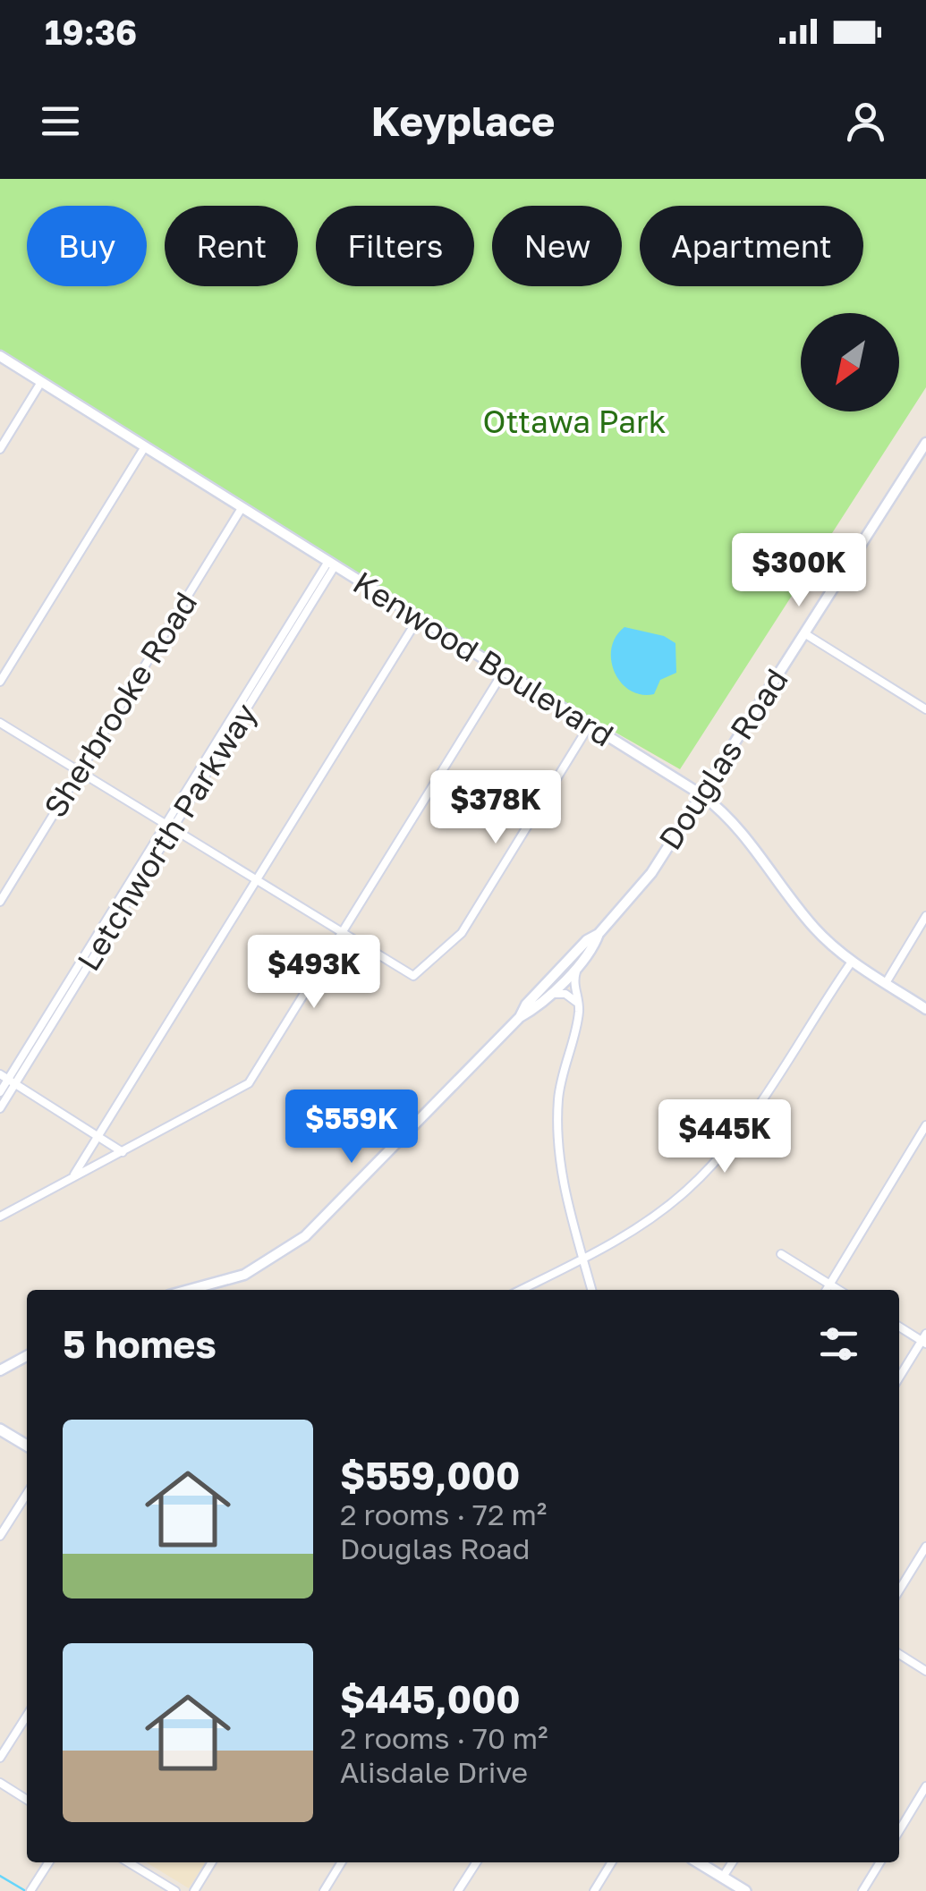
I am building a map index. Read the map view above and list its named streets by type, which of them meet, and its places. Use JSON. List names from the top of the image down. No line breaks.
{"streets":{"street":["Kenwood Boulevard","Sherbrooke Road","Douglas Road","Letchworth Parkway"]},"crossings":[["Kenwood Boulevard","Sherbrooke Road"],["Kenwood Boulevard","Douglas Road"],["Kenwood Boulevard","Letchworth Parkway"]],"parks":["Ottawa Park"],"north":"bottom left","page":{"status":"19:36","header":"Keyplace","chip":["Buy","Rent","Filters","New","Apartment"],"price":["$300K","$378K","$493K","$559K","$445K"],"heading":"5 homes","list":[{"name":"$559,000","note":"2 rooms · 72 m² · Douglas Road"},{"name":"$445,000","note":"2 rooms · 70 m² · Alisdale Drive"}]}}
